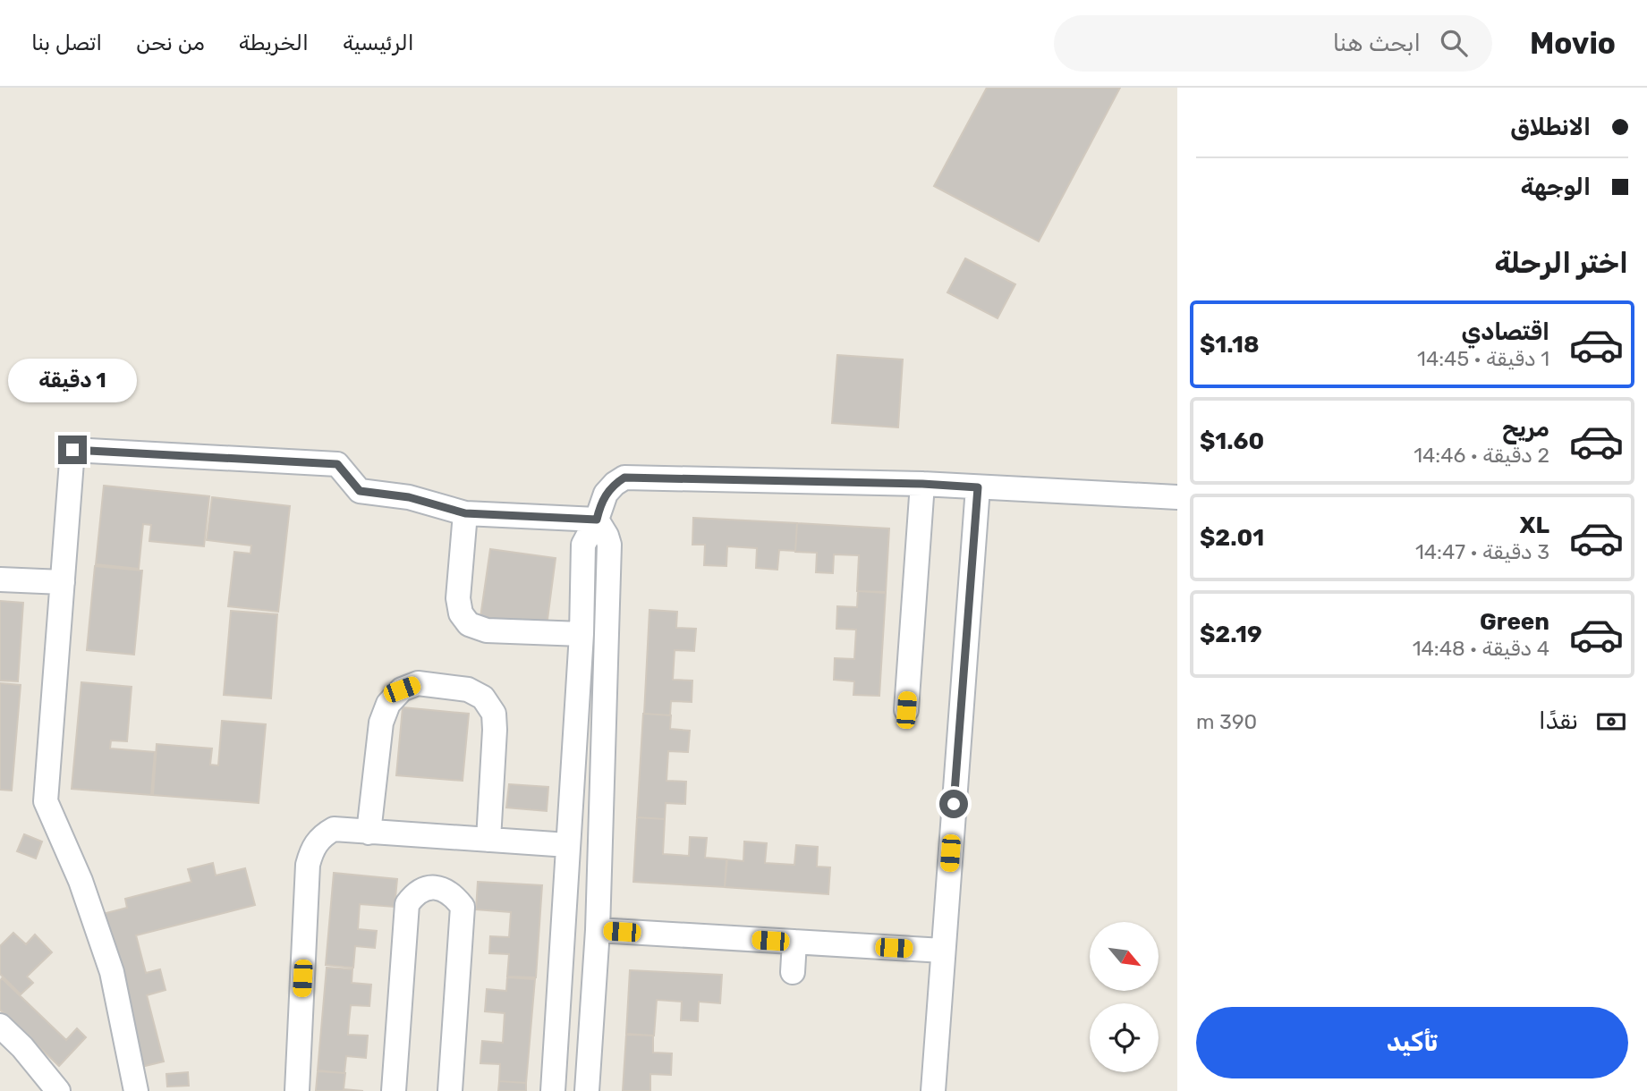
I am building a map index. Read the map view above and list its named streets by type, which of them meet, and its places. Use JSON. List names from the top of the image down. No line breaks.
{"north":"bottom right","page":{"header":"Movio","search":"ابحث هنا","nav":["الرئيسية","الخريطة","من نحن","اتصل بنا"],"banner":["الانطلاق","الوجهة"],"heading":"اختر الرحلة","list":[{"name":"اقتصادي","note":"1 دقيقة · 14:45","value":"$1.18"},{"name":"مريح","note":"2 دقيقة · 14:46","value":"$1.60"},{"name":"XL","note":"3 دقيقة · 14:47","value":"$2.01"},{"name":"Green","note":"4 دقيقة · 14:48","value":"$2.19"}],"bubble":"1 دقيقة","pay":["نقدًا","390 m"],"buttons":"تأكيد"}}
